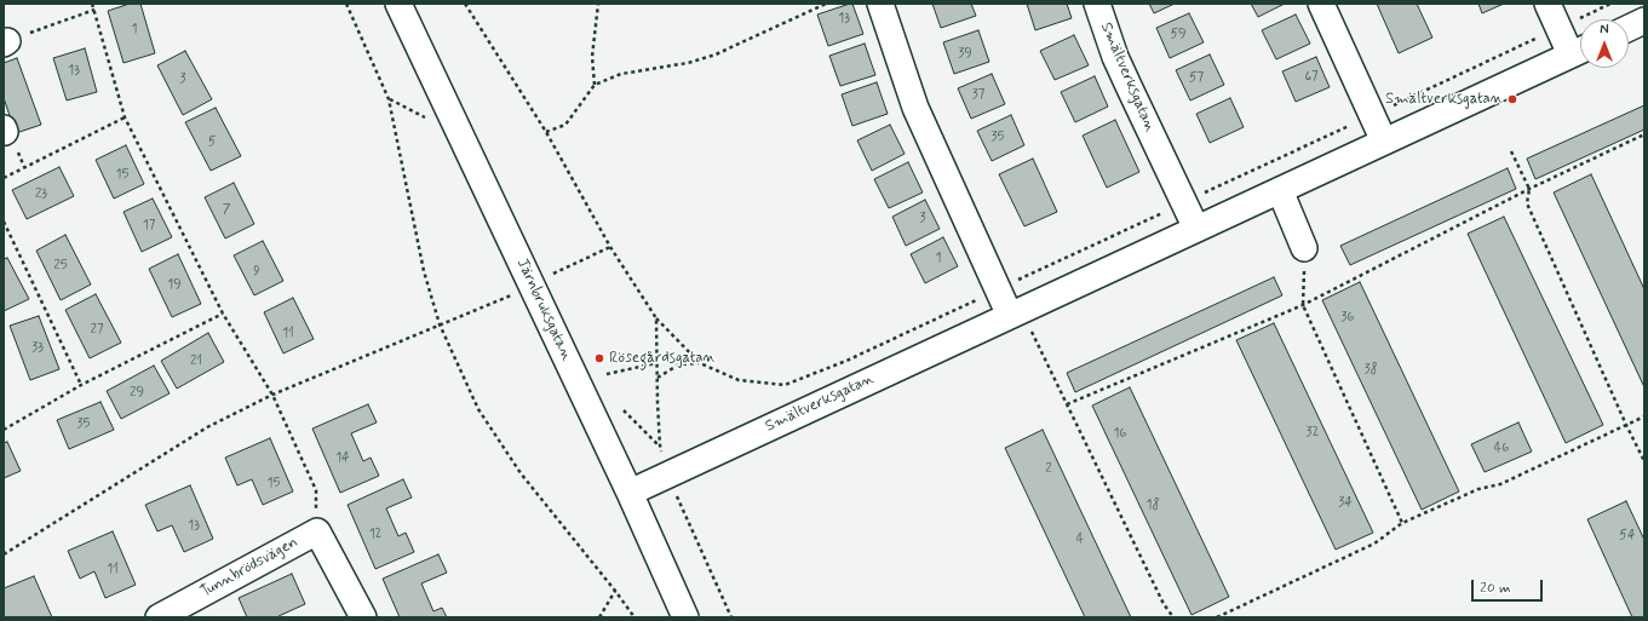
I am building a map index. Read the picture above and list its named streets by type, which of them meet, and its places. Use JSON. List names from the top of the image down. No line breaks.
{"streets":{"street":["Smältverksgatan","Järnbruksgatan","Tunnbrödsvägen"]},"crossings":[["Smältverksgatan","Järnbruksgatan"]],"places":["Smältverksgatan","Rösegårdsgatan"],"house_numbers":["13","1","59","39","13","67","57","3","37","35","5","15","23","7","3","17","1","25","9","19","36","27","11","33","21","38","29","35","32","16","46","14","2","15","34","18","13","12","54","4","11"],"scale_bar":"20 m","north":"top"}
